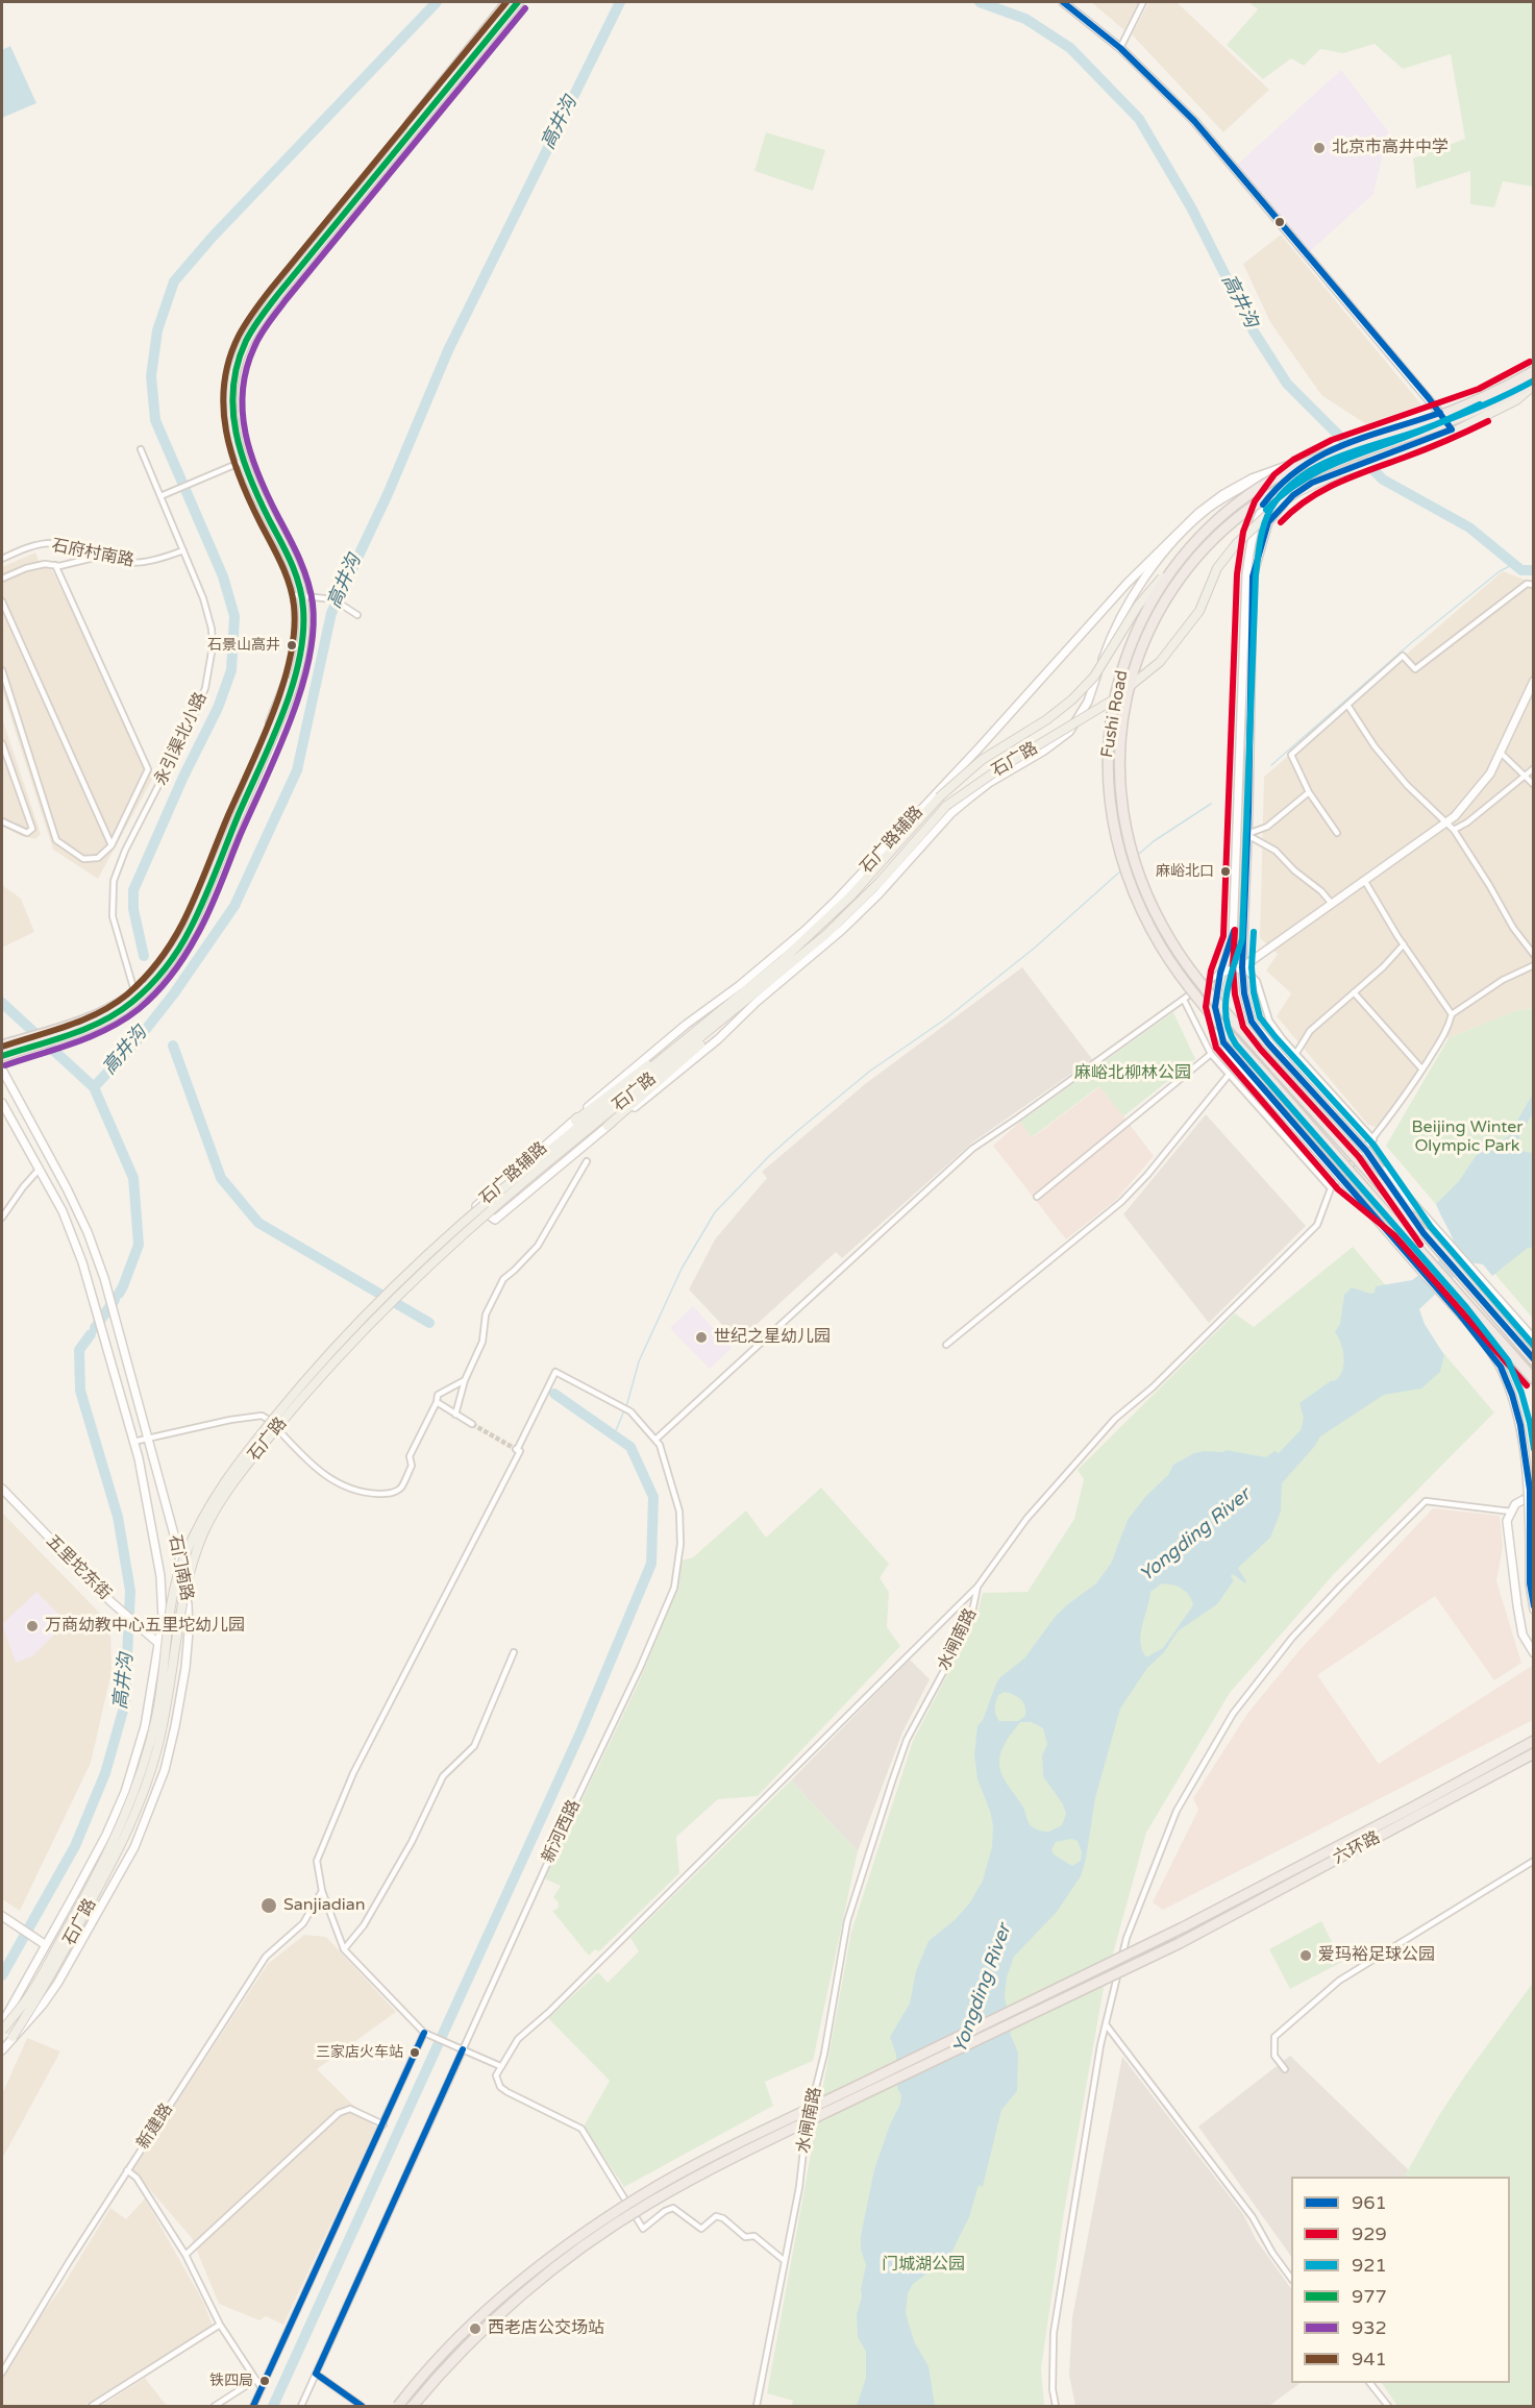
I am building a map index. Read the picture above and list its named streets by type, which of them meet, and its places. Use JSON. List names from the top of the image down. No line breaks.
{"streets":{"highway":["Fushi Road","六环路"],"main road":["石广路"],"street":["石府村南路","永引渠北小路","石广路辅路","五里坨东街","石门南路","水闸南路","新河西路","新建路"]},"crossings":[["石府村南路","永引渠北小路"],["Fushi Road","石广路"],["石广路","石门南路"],["五里坨东街","石门南路"],["新河西路","新建路"]],"water":["高井沟","Yongding River"],"parks":["麻峪北柳林公园","Beijing Winter Olympic Park","门城湖公园"],"places":["北京市高井中学","石景山高井","麻峪北口","世纪之星幼儿园","万商幼教中心五里坨幼儿园","Sanjiadian","爱玛裕足球公园","三家店火车站","西老店公交场站","铁四局"],"lines":["transit line 961","transit line 977","transit line 941","transit line 932","transit line 929","transit line 921"],"legend":["961","929","921","977","932","941"]}
